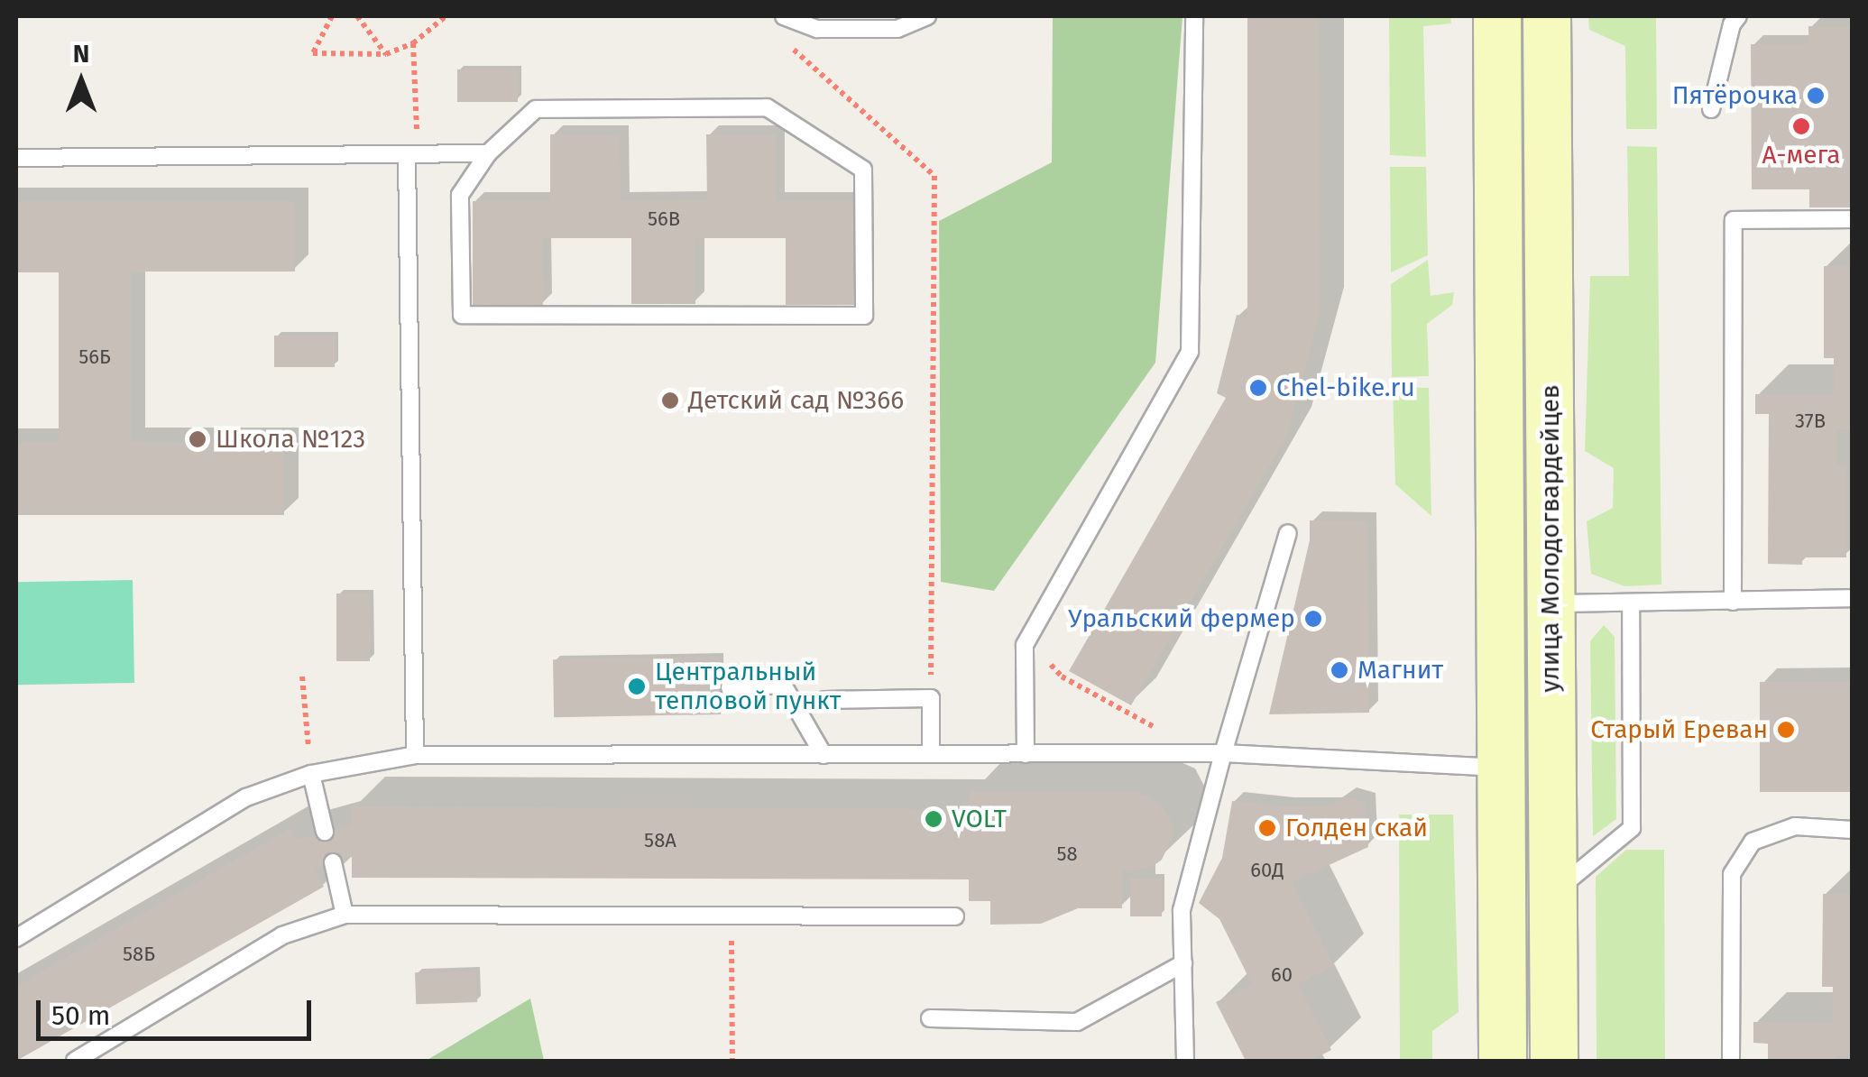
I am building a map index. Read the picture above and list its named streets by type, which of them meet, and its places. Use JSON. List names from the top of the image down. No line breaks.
{"streets":{"main road":["улица Молодогвардейцев"]},"places":["Пятёрочка","А-мега","Chel-bike.ru","Детский сад №366","Школа №123","Уральский фермер","Магнит","Центральный тепловой пункт","Старый Ереван","VOLT","Голден скай"],"house_numbers":["56В","56Б","37В","58А","58","60Д","58Б","60"],"scale_bar":"50 m","north":"top"}
